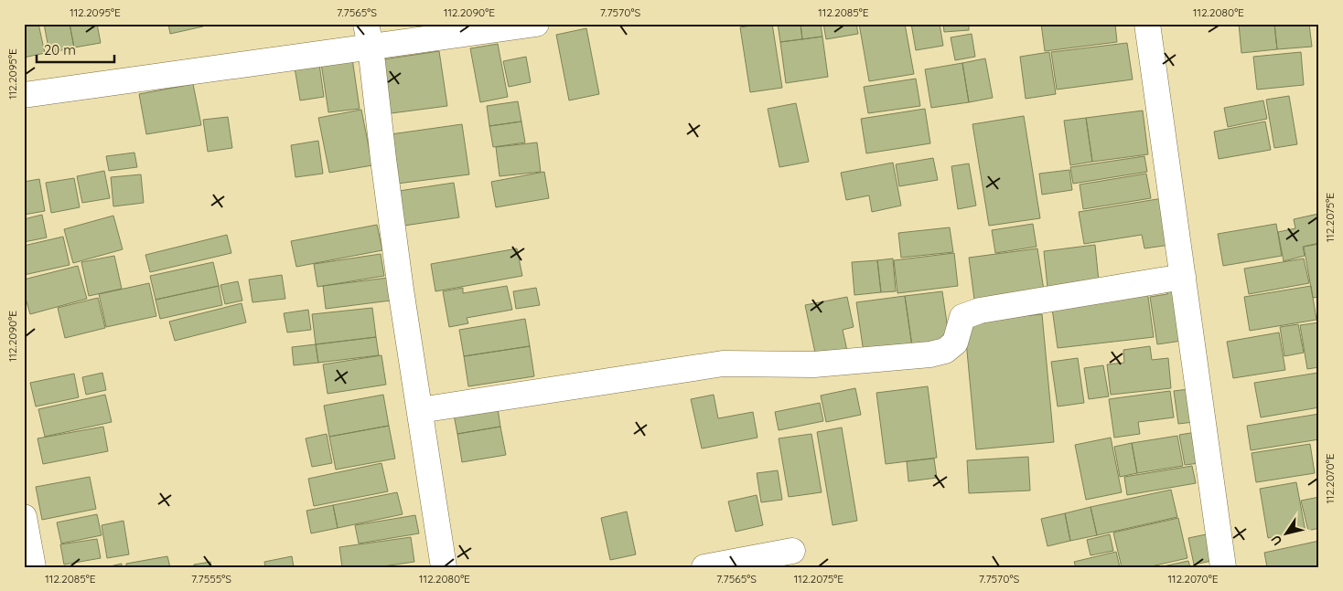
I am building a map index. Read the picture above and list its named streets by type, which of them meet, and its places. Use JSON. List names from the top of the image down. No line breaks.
{"scale_bar":"20 m","north":"bottom left","coordinates":["112.2095°E","7.7565°S","112.2090°E","7.7570°S","112.2085°E","112.2080°E","112.2075°E","112.2070°E","7.7555°S"]}
